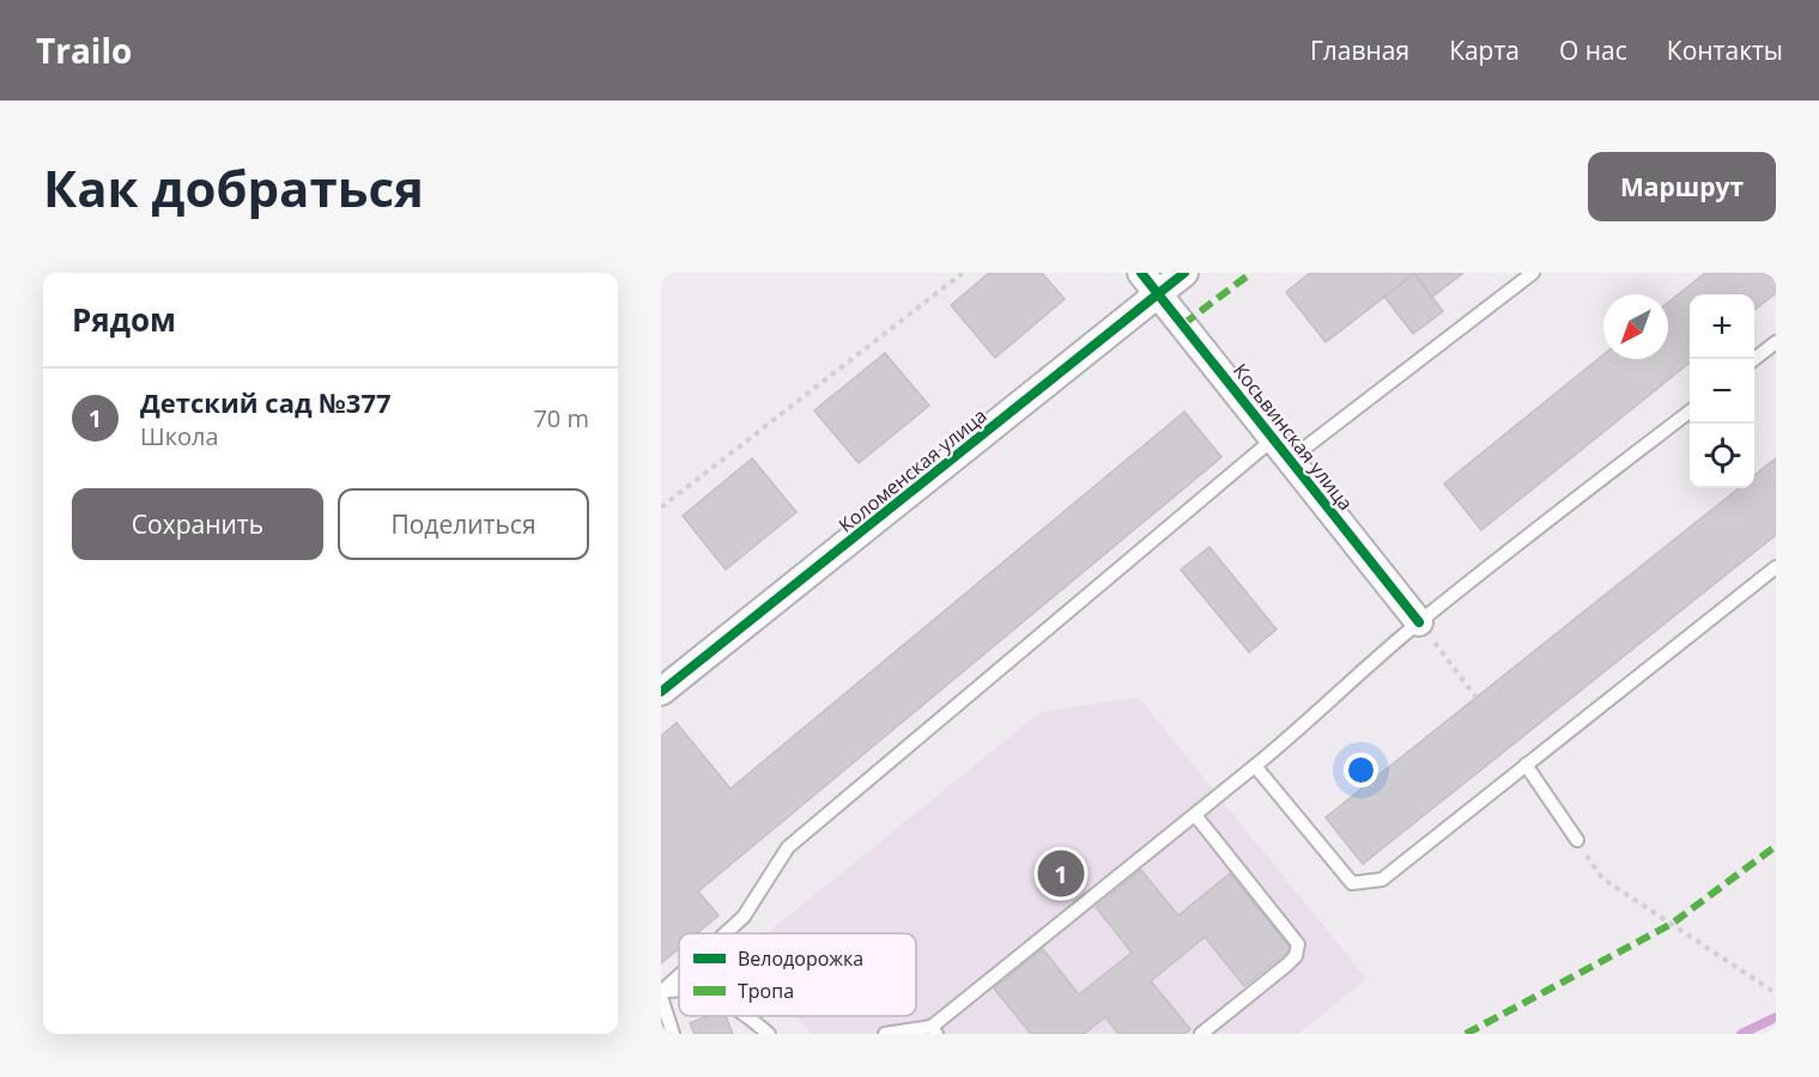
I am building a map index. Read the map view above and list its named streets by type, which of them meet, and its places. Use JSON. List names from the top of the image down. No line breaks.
{"streets":{"street":["Косьвинская улица","Коломенская улица"]},"crossings":[["Косьвинская улица","Коломенская улица"]],"legend":["Велодорожка","Тропа"],"north":"bottom left","page":{"header":"Trailo","nav":["Главная","Карта","О нас","Контакты"],"buttons":["Маршрут",["Сохранить","Поделиться"]],"title":"Как добраться","heading":"Рядом","map_buttons":["+","−"],"list":[{"mark":"1","name":"Детский сад №377","note":"Школа","value":"70 m"}],"pins":"1"}}
